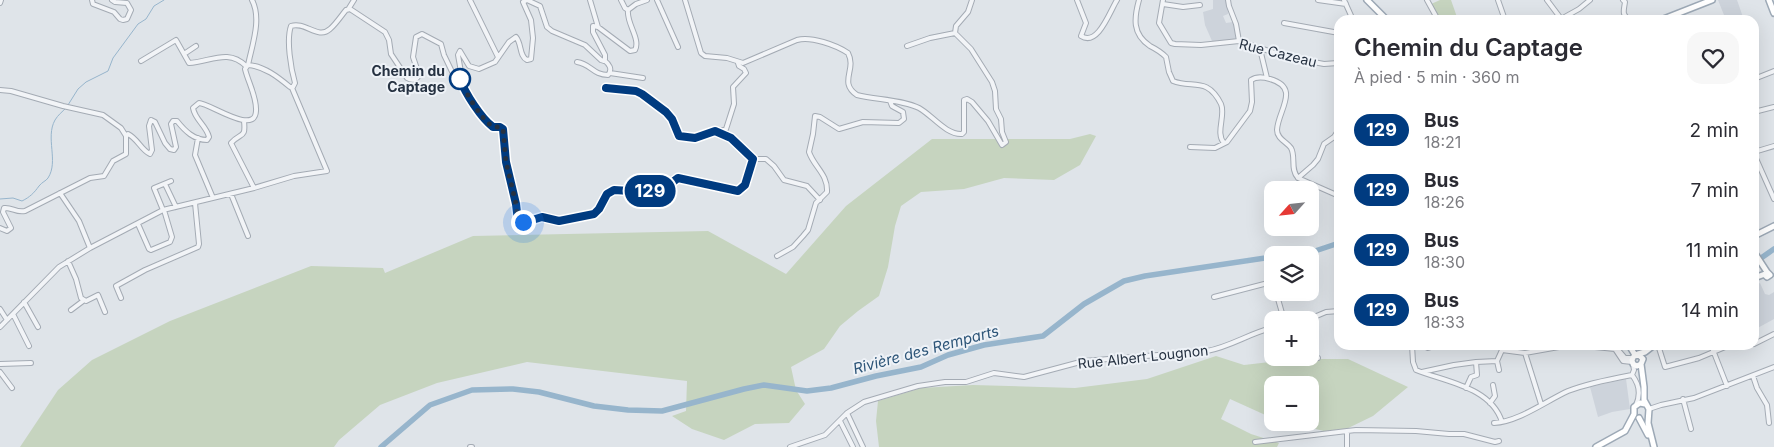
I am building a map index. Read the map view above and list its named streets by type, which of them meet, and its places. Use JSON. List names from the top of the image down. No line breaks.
{"streets":{"street":["Rue Cazeau","Rue Albert Lougnon"]},"water":["Rivière des Remparts"],"places":["Chemin du Captage"],"lines":["bus line 129"],"north":"bottom left","page":{"on_map":"129","heading":["Chemin du Captage","À pied · 5 min · 360 m"],"list":[{"mark":"129","name":"Bus","note":"18:21","value":"2 min"},{"mark":"129","name":"Bus","note":"18:26","value":"7 min"},{"mark":"129","name":"Bus","note":"18:30","value":"11 min"},{"mark":"129","name":"Bus","note":"18:33","value":"14 min"}],"map_buttons":["+","−"]}}
